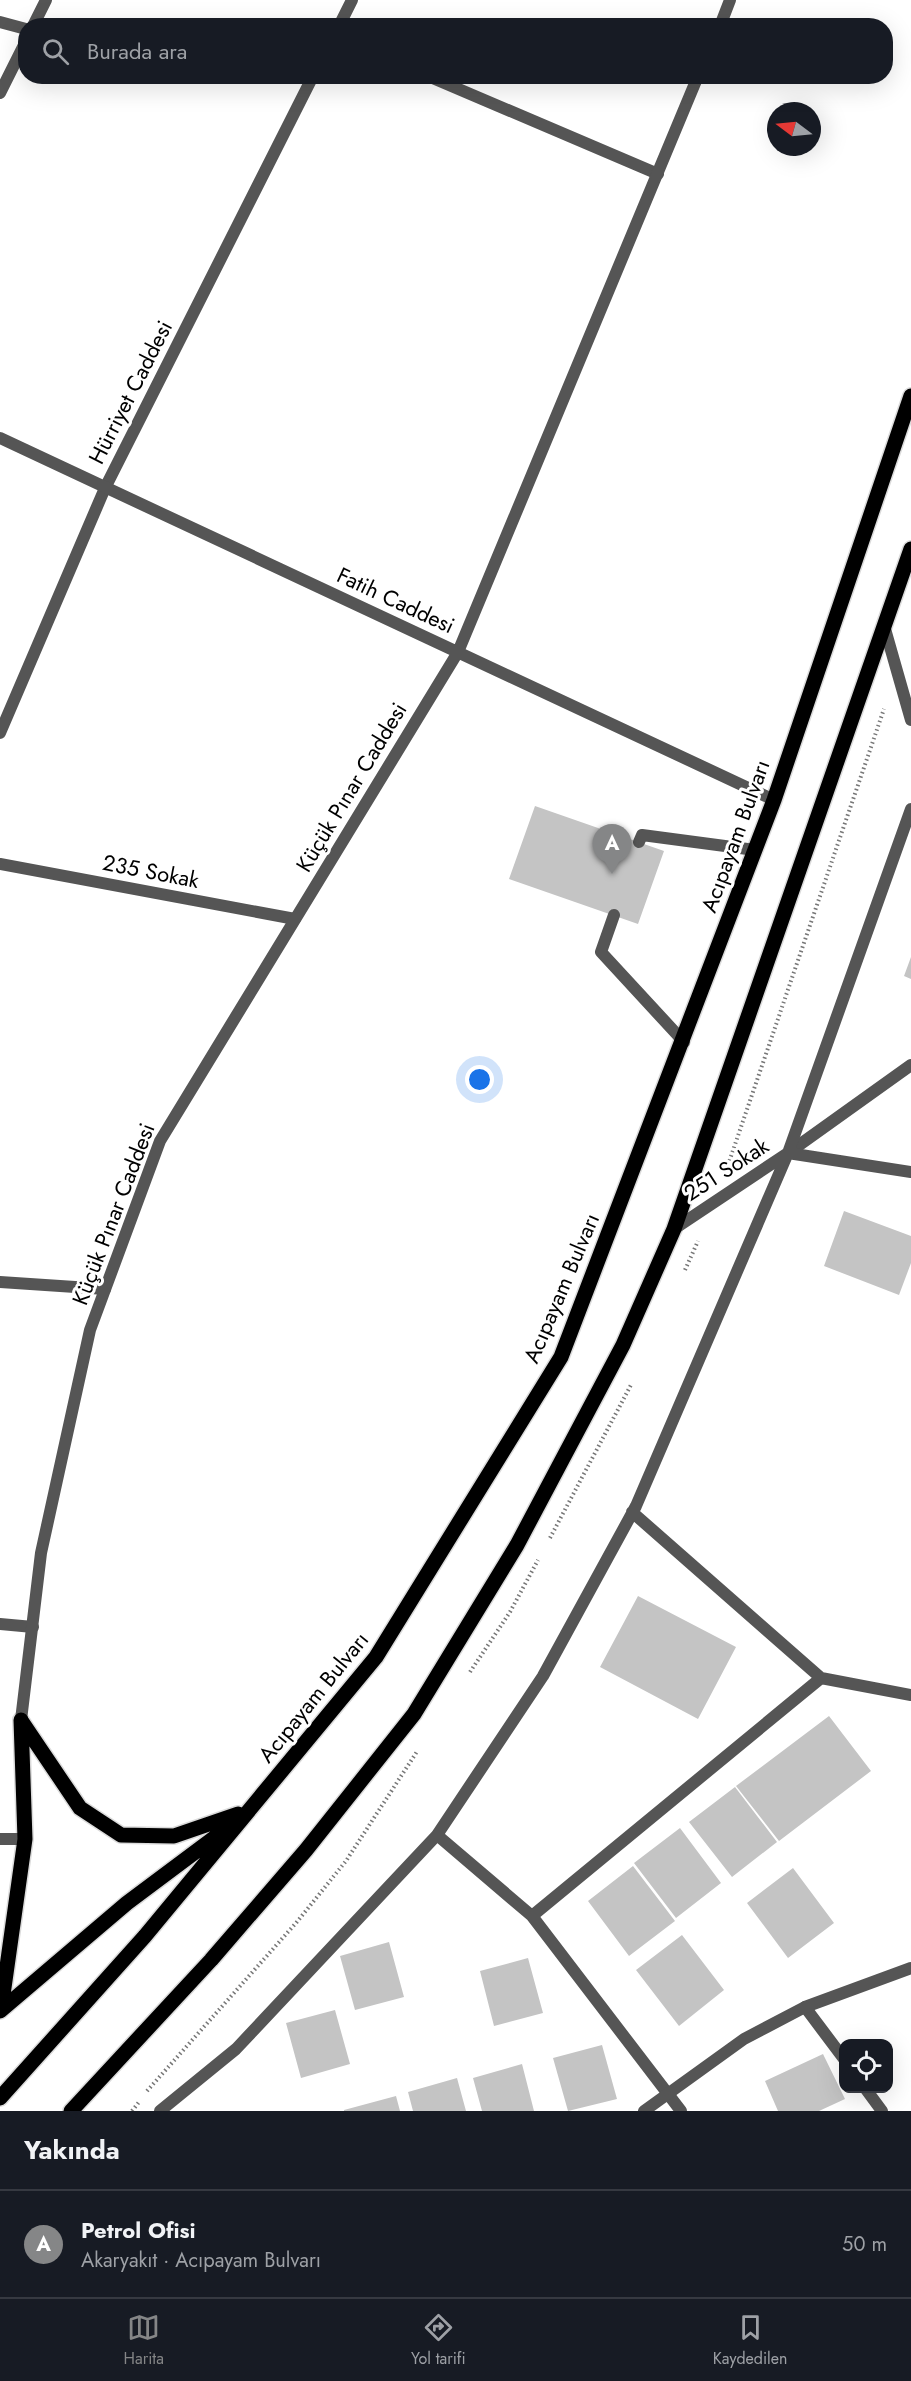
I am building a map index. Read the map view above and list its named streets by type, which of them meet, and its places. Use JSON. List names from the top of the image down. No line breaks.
{"streets":{"main road":["Acıpayam Bulvarı"],"street":["Hürriyet Caddesi","Fatih Caddesi","Küçük Pınar Caddesi","235 Sokak","251 Sokak"]},"crossings":[["Hürriyet Caddesi","Fatih Caddesi"],["Fatih Caddesi","Küçük Pınar Caddesi"],["Fatih Caddesi","Acıpayam Bulvarı"],["Küçük Pınar Caddesi","235 Sokak"]],"north":"left","page":{"search":"Burada ara","pins":"A","heading":"Yakında","list":[{"mark":"A","name":"Petrol Ofisi","note":"Akaryakıt · Acıpayam Bulvarı","value":"50 m"}],"nav":["Harita","Yol tarifi","Kaydedilen"]}}
